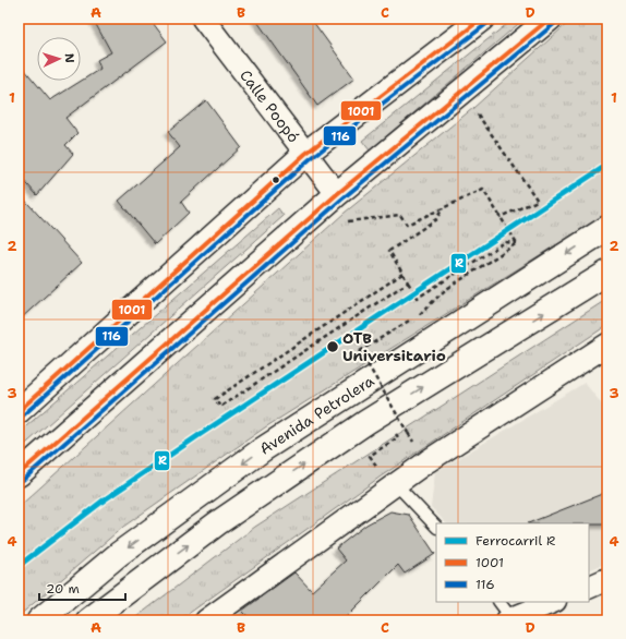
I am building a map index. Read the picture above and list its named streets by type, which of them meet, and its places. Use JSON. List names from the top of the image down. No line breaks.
{"streets":{"main road":["Avenida Petrolera"],"street":["Calle Poopó"]},"places":["OTB Universitario"],"lines":["transit line 1001","transit line 116","rail line R"],"legend":["Ferrocarril R","1001","116"],"scale_bar":"20 m","north":"right","grid":{"columns":["A","B","C","D"],"rows":["1","2","3","4"]}}
